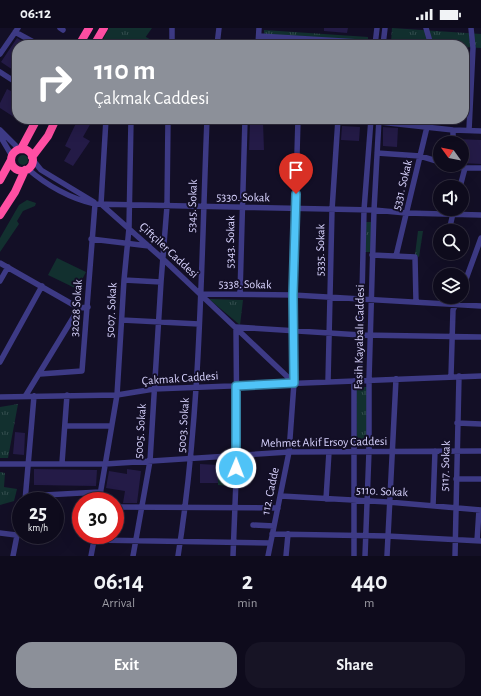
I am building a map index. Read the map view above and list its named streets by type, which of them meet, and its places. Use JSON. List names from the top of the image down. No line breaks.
{"streets":{"street":["5331. Sokak","5330. Sokak","5345. Sokak","5343. Sokak","Çiftçiler Caddesi","5335. Sokak","5338. Sokak","32028 Sokak","5007. Sokak","Fasih Kayabalı Caddesi","Çakmak Caddesi","5003. Sokak","5005. Sokak","Mehmet Akif Ersoy Caddesi","5117. Sokak","112. Cadde","5110. Sokak"]},"crossings":[["5331. Sokak","5330. Sokak"],["5330. Sokak","5345. Sokak"],["5330. Sokak","5343. Sokak"],["5330. Sokak","Çiftçiler Caddesi"],["5330. Sokak","5335. Sokak"],["5330. Sokak","32028 Sokak"],["5330. Sokak","5007. Sokak"],["5330. Sokak","Fasih Kayabalı Caddesi"],["5330. Sokak","5005. Sokak"],["5330. Sokak","112. Cadde"],["5345. Sokak","Çiftçiler Caddesi"],["5345. Sokak","5338. Sokak"],["5345. Sokak","5003. Sokak"],["5343. Sokak","5338. Sokak"],["Çiftçiler Caddesi","5338. Sokak"],["Çiftçiler Caddesi","32028 Sokak"],["Çiftçiler Caddesi","5007. Sokak"],["Çiftçiler Caddesi","Çakmak Caddesi"],["Çiftçiler Caddesi","5003. Sokak"],["Çiftçiler Caddesi","5005. Sokak"],["Çiftçiler Caddesi","112. Cadde"],["5335. Sokak","5338. Sokak"],["5335. Sokak","Çakmak Caddesi"],["5338. Sokak","Fasih Kayabalı Caddesi"],["5338. Sokak","5003. Sokak"],["5338. Sokak","112. Cadde"],["5007. Sokak","Çakmak Caddesi"],["5007. Sokak","Mehmet Akif Ersoy Caddesi"],["Fasih Kayabalı Caddesi","Çakmak Caddesi"],["Fasih Kayabalı Caddesi","Mehmet Akif Ersoy Caddesi"],["Fasih Kayabalı Caddesi","5110. Sokak"],["Çakmak Caddesi","5003. Sokak"],["Çakmak Caddesi","5005. Sokak"],["Çakmak Caddesi","5117. Sokak"],["Çakmak Caddesi","112. Cadde"],["5003. Sokak","Mehmet Akif Ersoy Caddesi"],["5005. Sokak","Mehmet Akif Ersoy Caddesi"],["Mehmet Akif Ersoy Caddesi","5117. Sokak"],["Mehmet Akif Ersoy Caddesi","112. Cadde"],["5117. Sokak","5110. Sokak"],["112. Cadde","5110. Sokak"]],"north":"top left","page":{"status":"06:12","turn":["110 m","Çakmak Caddesi"],"speed":"25 km/h","limit":"30","eta":["06:14","Arrival","2","min","440","m"],"buttons":["Exit","Share"]}}
